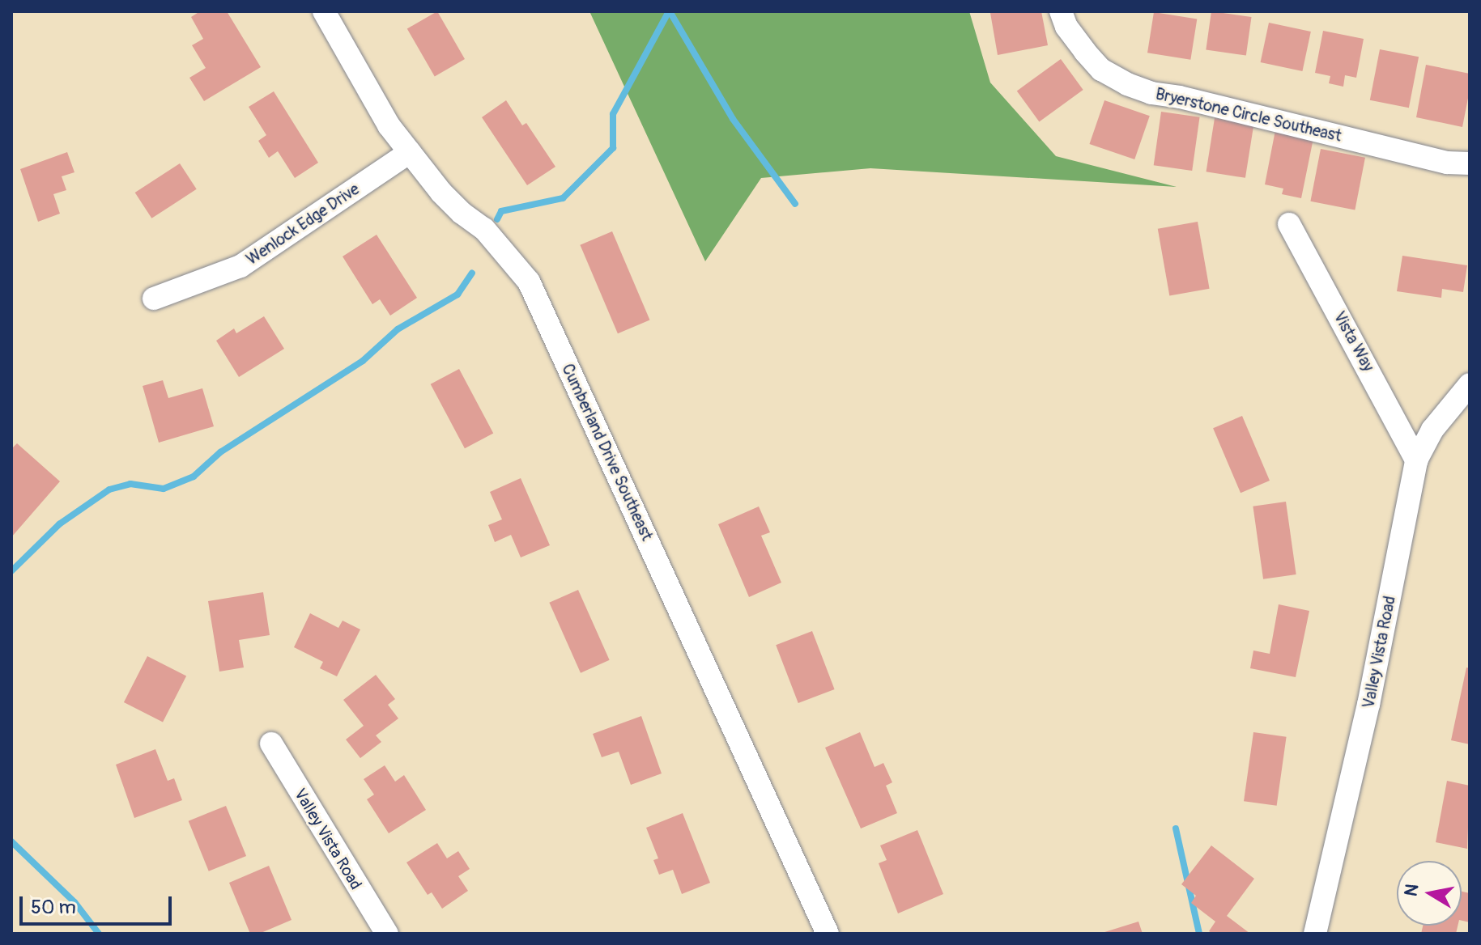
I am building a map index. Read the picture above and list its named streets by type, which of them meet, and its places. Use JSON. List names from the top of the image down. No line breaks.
{"streets":{"street":["Bryerstone Circle Southeast","Wenlock Edge Drive","Vista Way","Cumberland Drive Southeast","Valley Vista Road"]},"crossings":[["Wenlock Edge Drive","Cumberland Drive Southeast"],["Vista Way","Valley Vista Road"]],"scale_bar":"50 m","north":"left"}
